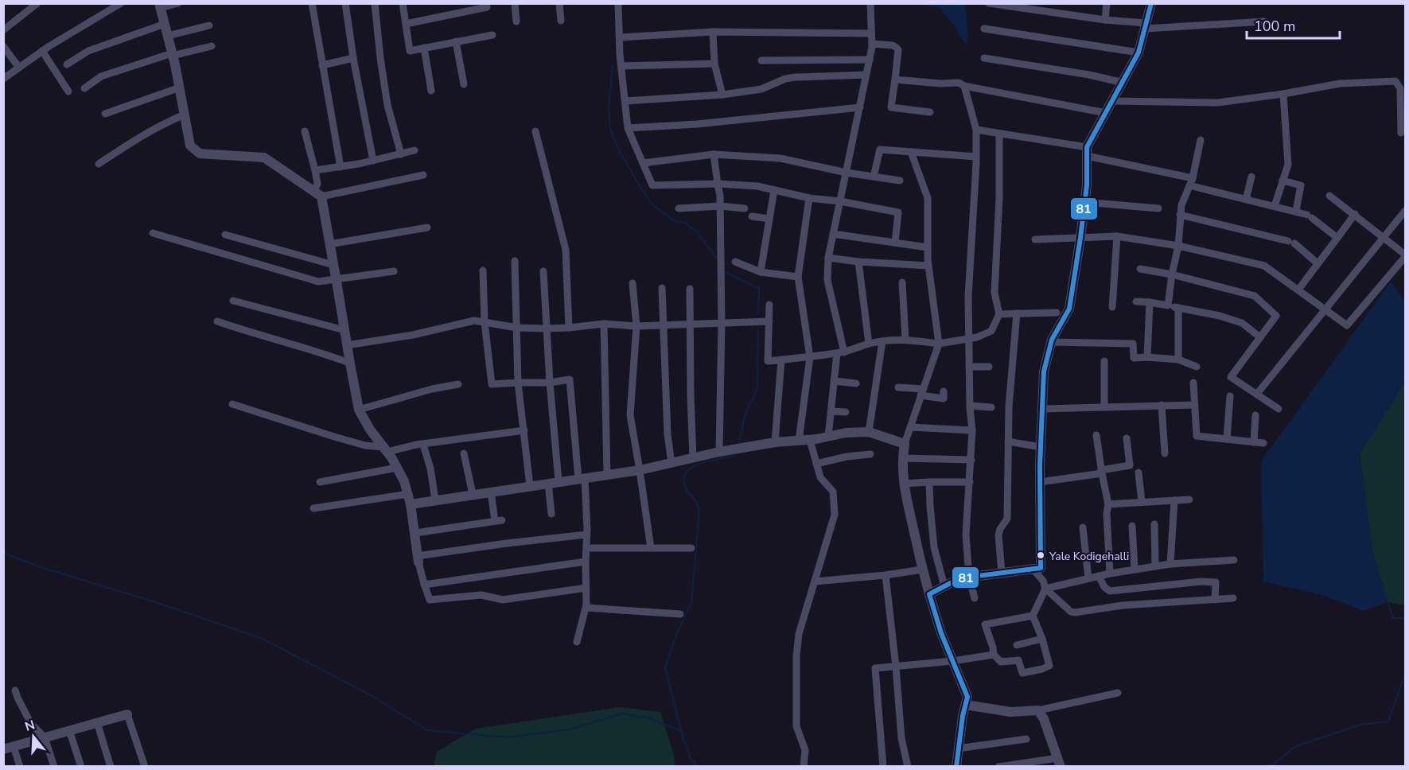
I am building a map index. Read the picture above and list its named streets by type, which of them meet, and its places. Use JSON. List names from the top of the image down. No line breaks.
{"places":["Yale Kodigehalli"],"lines":["transit line 81"],"scale_bar":"100 m","north":"top"}
